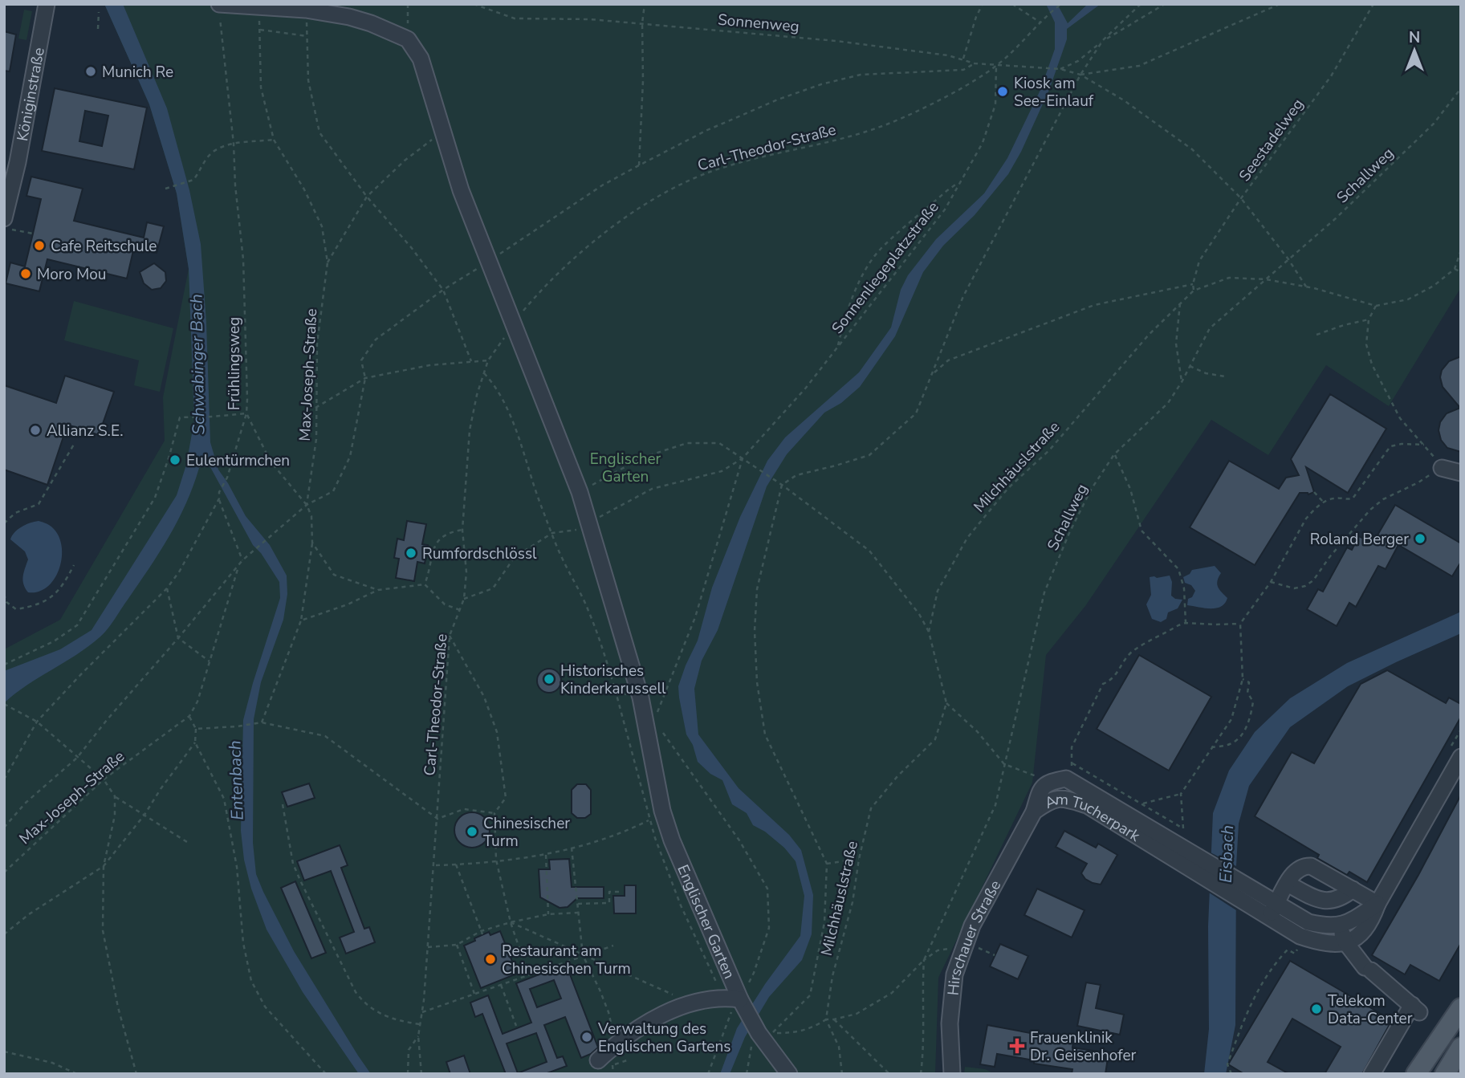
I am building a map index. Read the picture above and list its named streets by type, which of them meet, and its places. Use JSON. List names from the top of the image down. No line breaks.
{"streets":{"street":["Königinstraße","Am Tucherpark","Englischer Garten","Hirschauer Straße"],"path":["Sonnenweg","Seestadelweg","Carl-Theodor-Straße","Schallweg","Sonnenliegeplatzstraße","Frühlingsweg","Max-Joseph-Straße","Milchhäuslstraße"]},"crossings":[["Seestadelweg","Milchhäuslstraße"],["Carl-Theodor-Straße","Sonnenliegeplatzstraße"],["Carl-Theodor-Straße","Englischer Garten"],["Schallweg","Milchhäuslstraße"],["Am Tucherpark","Hirschauer Straße"]],"water":["Schwabinger Bach","Entenbach","Eisbach"],"parks":["Englischer Garten"],"places":{"other":["Munich Re","Kiosk am See-Einlauf","Cafe Reitschule","Moro Mou","Allianz S.E.","Eulentürmchen","Roland Berger","Rumfordschlössl","Historisches Kinderkarussell","Chinesischer Turm","Restaurant am Chinesischen Turm","Telekom Data-Center","Verwaltung des Englischen Gartens"],"health":["Frauenklinik Dr. Geisenhofer"]},"north":"top"}
